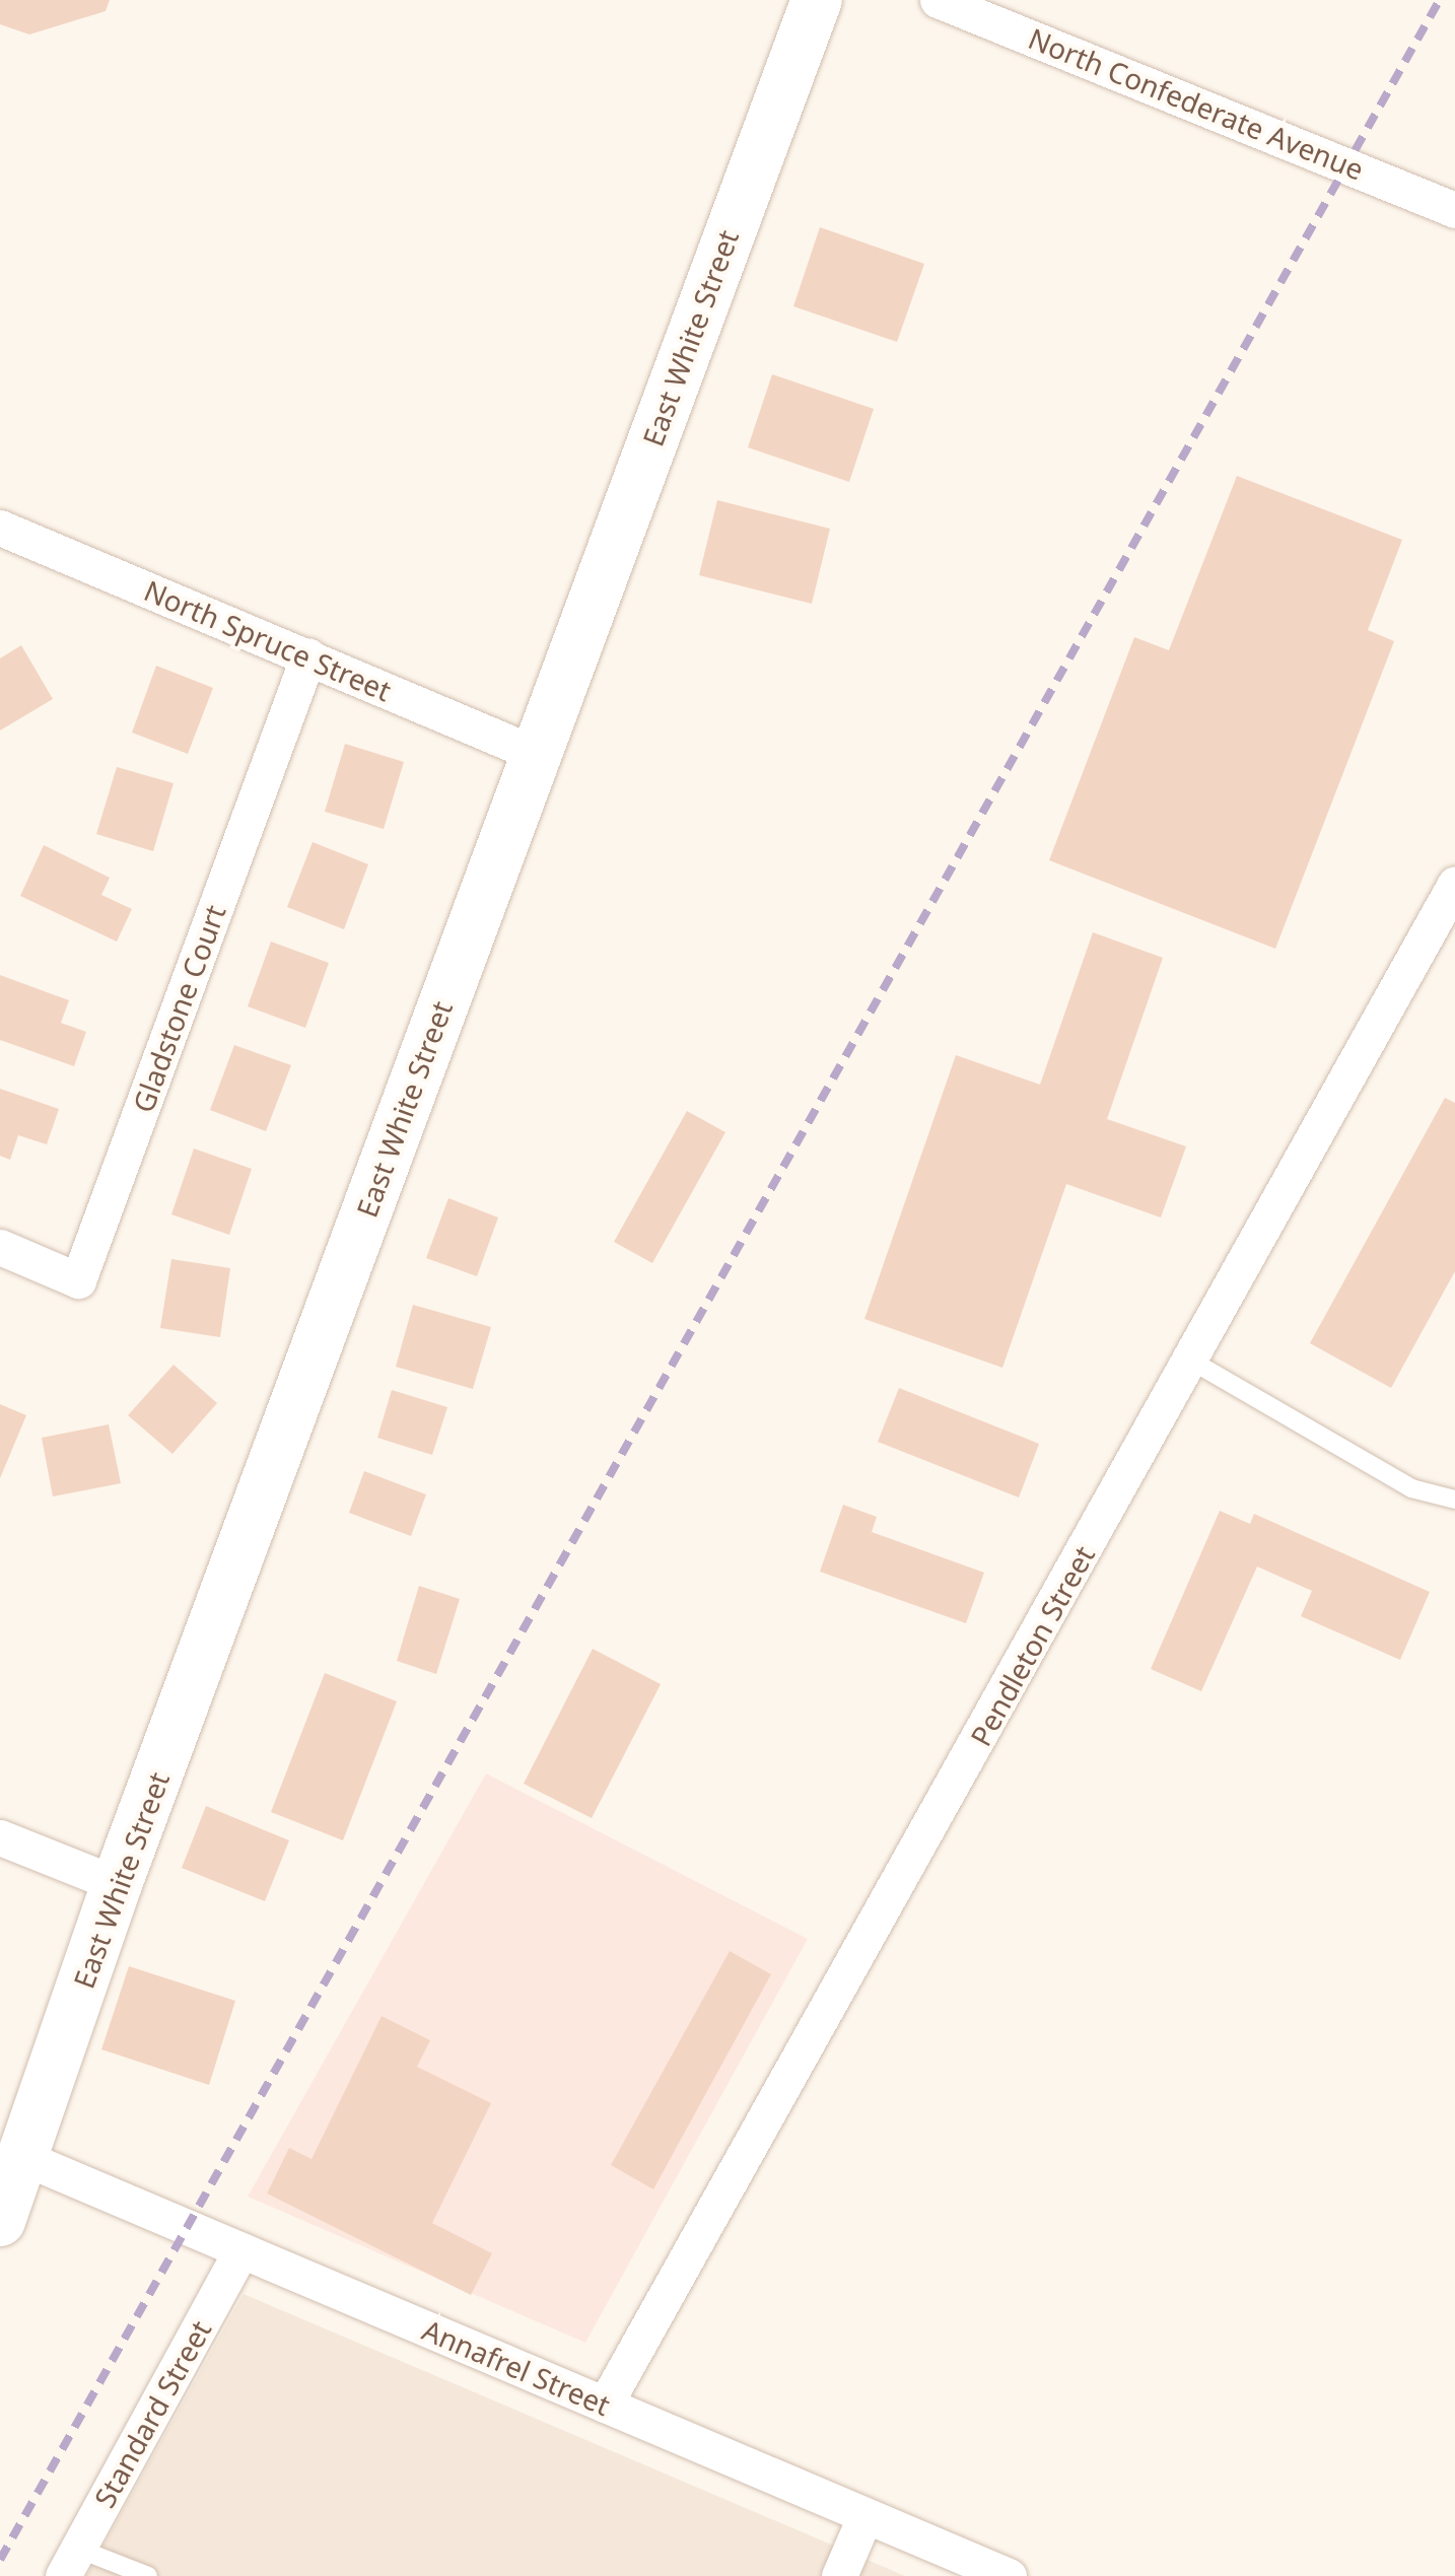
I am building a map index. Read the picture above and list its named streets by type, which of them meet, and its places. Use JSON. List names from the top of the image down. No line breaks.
{"streets":{"street":["North Confederate Avenue","East White Street","North Spruce Street","Gladstone Court","Pendleton Street","Annafrel Street","Standard Street"]},"crossings":[["East White Street","North Spruce Street"],["East White Street","Annafrel Street"],["North Spruce Street","Gladstone Court"],["Pendleton Street","Annafrel Street"],["Annafrel Street","Standard Street"]]}
